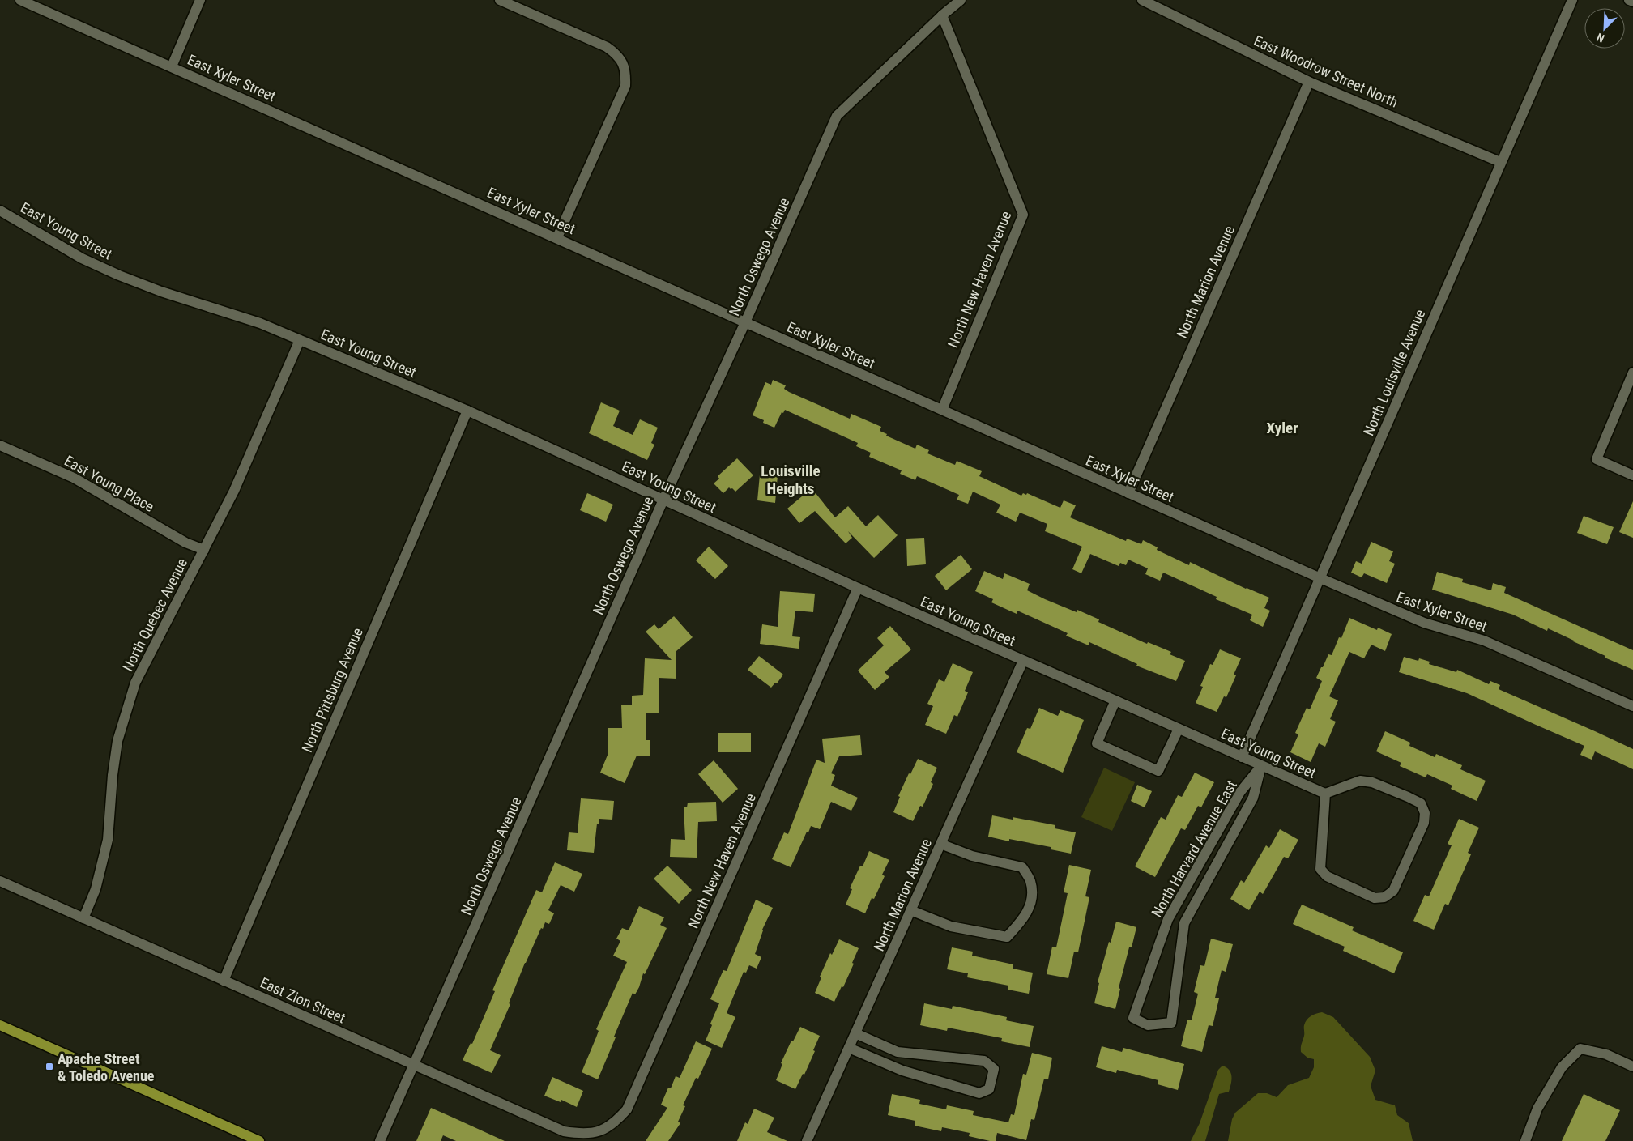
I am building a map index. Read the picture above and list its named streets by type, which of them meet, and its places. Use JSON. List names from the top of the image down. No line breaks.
{"streets":{"street":["East Woodrow Street North","East Xyler Street","East Young Street","North Oswego Avenue","North New Haven Avenue","North Marion Avenue","North Louisville Avenue","East Young Place","North Quebec Avenue","North Pittsburg Avenue","North Harvard Avenue East","East Zion Street"]},"crossings":[["East Woodrow Street North","North Marion Avenue"],["East Woodrow Street North","North Louisville Avenue"],["East Xyler Street","North Oswego Avenue"],["East Xyler Street","North New Haven Avenue"],["East Xyler Street","North Marion Avenue"],["East Xyler Street","North Louisville Avenue"],["East Young Street","North Oswego Avenue"],["East Young Street","North New Haven Avenue"],["East Young Street","North Marion Avenue"],["East Young Street","North Louisville Avenue"],["East Young Street","North Quebec Avenue"],["East Young Street","North Pittsburg Avenue"],["East Young Street","North Harvard Avenue East"],["North Oswego Avenue","North New Haven Avenue"],["North Oswego Avenue","East Zion Street"],["North New Haven Avenue","East Zion Street"],["East Young Place","North Quebec Avenue"],["North Quebec Avenue","East Zion Street"],["North Pittsburg Avenue","East Zion Street"]],"districts":["Xyler","Louisville Heights"],"places":{"transit":["Apache Street & Toledo Avenue"]},"north":"bottom left"}
